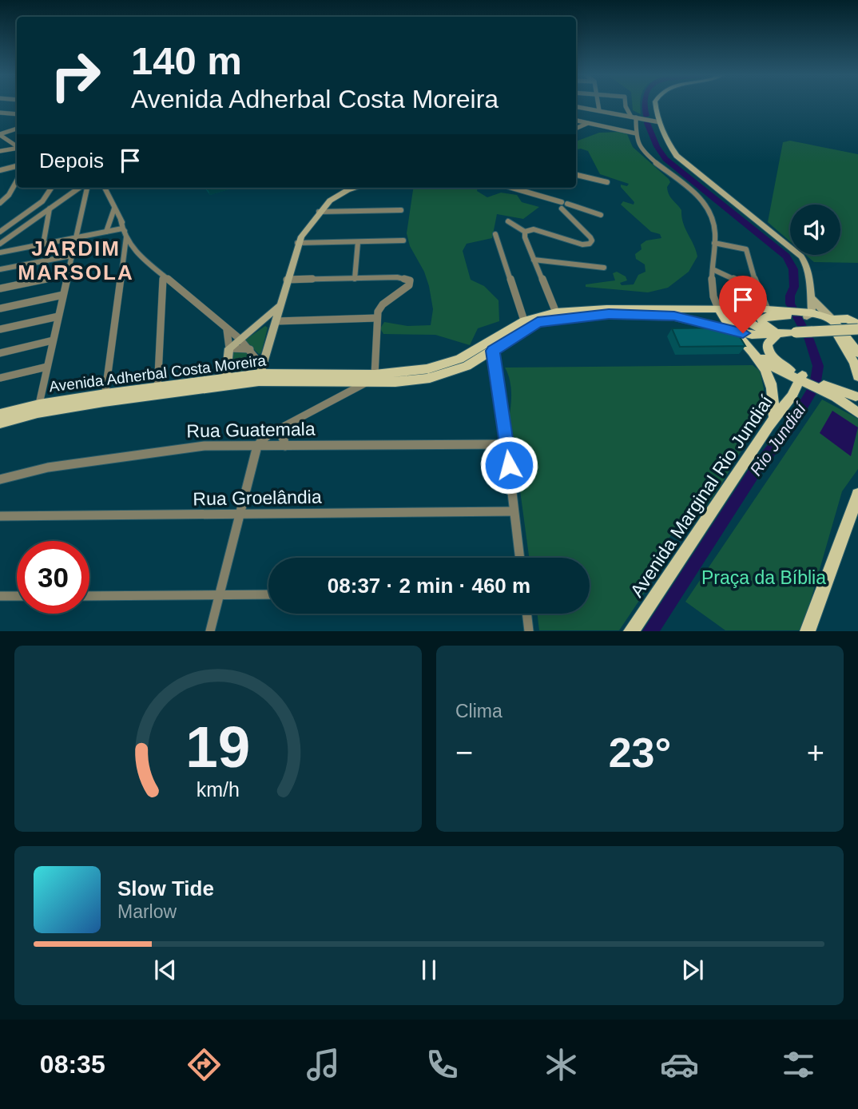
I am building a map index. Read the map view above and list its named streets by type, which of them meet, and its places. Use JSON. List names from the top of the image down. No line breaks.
{"streets":{"main road":["Avenida Adherbal Costa Moreira","Avenida Marginal Rio Jundiaí"],"street":["Rua Guatemala","Rua Groelândia"]},"districts":["JARDIM MARSOLA"],"water":["Rio Jundiaí"],"parks":["Praça da Bíblia"],"page":{"turn":["140 m","Avenida Adherbal Costa Moreira"],"then":"Depois","limit":"30","trip":"08:37 · 2 min · 460 m","tile":"Clima","heat":["−","23°","+"],"song":["Slow Tide","Marlow"],"tabs":"08:35","gauge":["19","km/h"]}}
